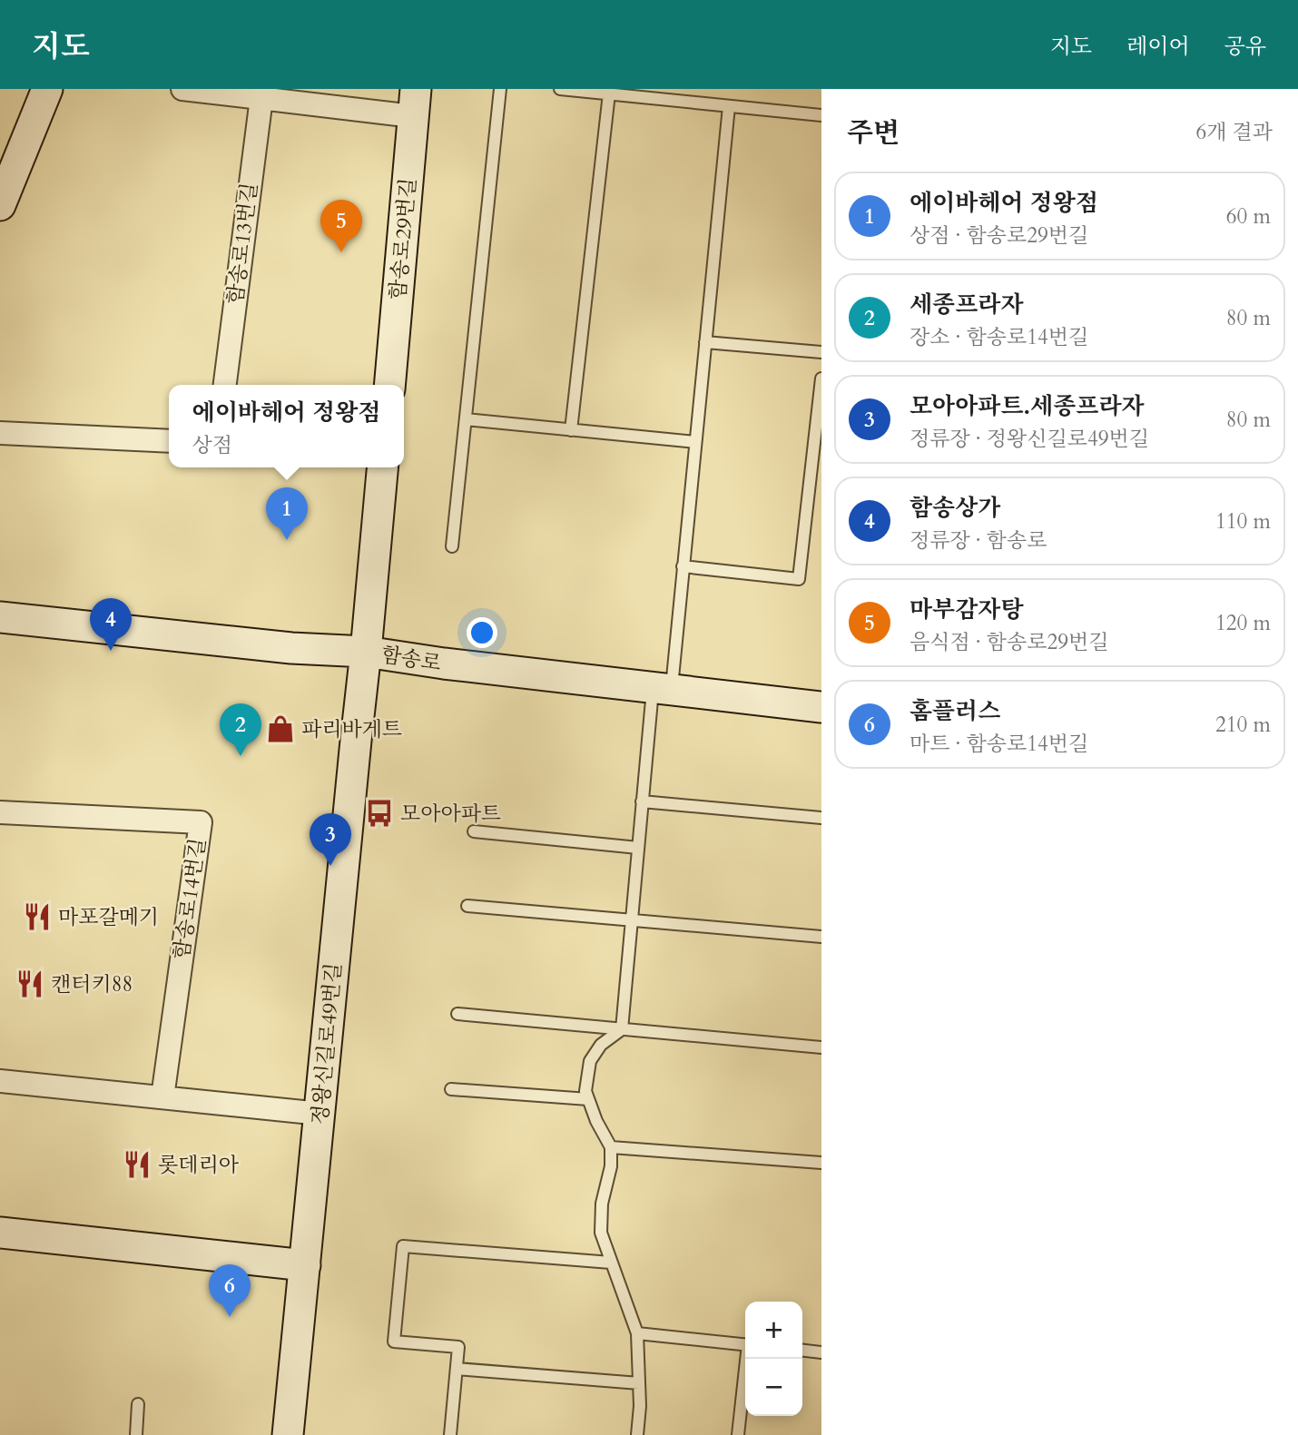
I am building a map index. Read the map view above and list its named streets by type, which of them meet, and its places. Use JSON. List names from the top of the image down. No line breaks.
{"streets":{"street":["함송로29번길","함송로13번길","함송로","함송로14번길","정왕신길로49번길"]},"crossings":[["함송로","정왕신길로49번길"]],"places":{"shop":["파리바게트"],"bus stop":["모아아파트"],"restaurant":["마포갈메기","캔터키88","롯데리아"]},"page":{"header":"지도","nav":["지도","레이어","공유"],"heading":["주변","6개 결과"],"list":[{"mark":"1","name":"에이바헤어 정왕점","note":"상점 · 함송로29번길","value":"60 m"},{"mark":"2","name":"세종프라자","note":"장소 · 함송로14번길","value":"80 m"},{"mark":"3","name":"모아아파트.세종프라자","note":"정류장 · 정왕신길로49번길","value":"80 m"},{"mark":"4","name":"함송상가","note":"정류장 · 함송로","value":"110 m"},{"mark":"5","name":"마부감자탕","note":"음식점 · 함송로29번길","value":"120 m"},{"mark":"6","name":"홈플러스","note":"마트 · 함송로14번길","value":"210 m"}],"pins":["5","1","4","2","3","6"],"popup":["에이바헤어 정왕점","상점"],"map_buttons":["+","−"]}}
